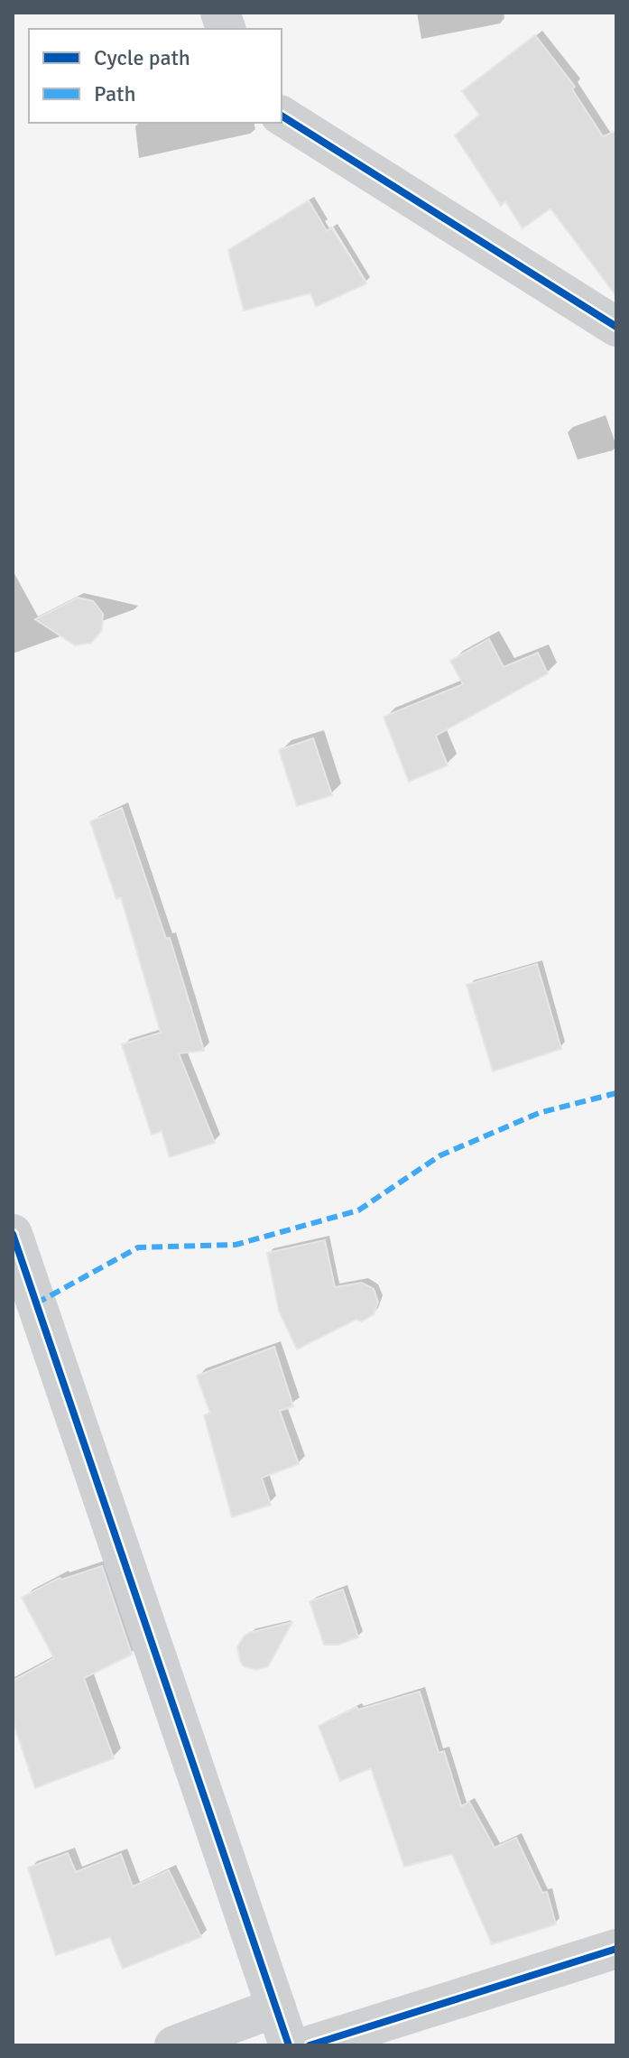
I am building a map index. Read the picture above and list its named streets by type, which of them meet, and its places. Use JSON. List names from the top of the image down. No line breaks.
{"legend":["Cycle path","Path"]}
